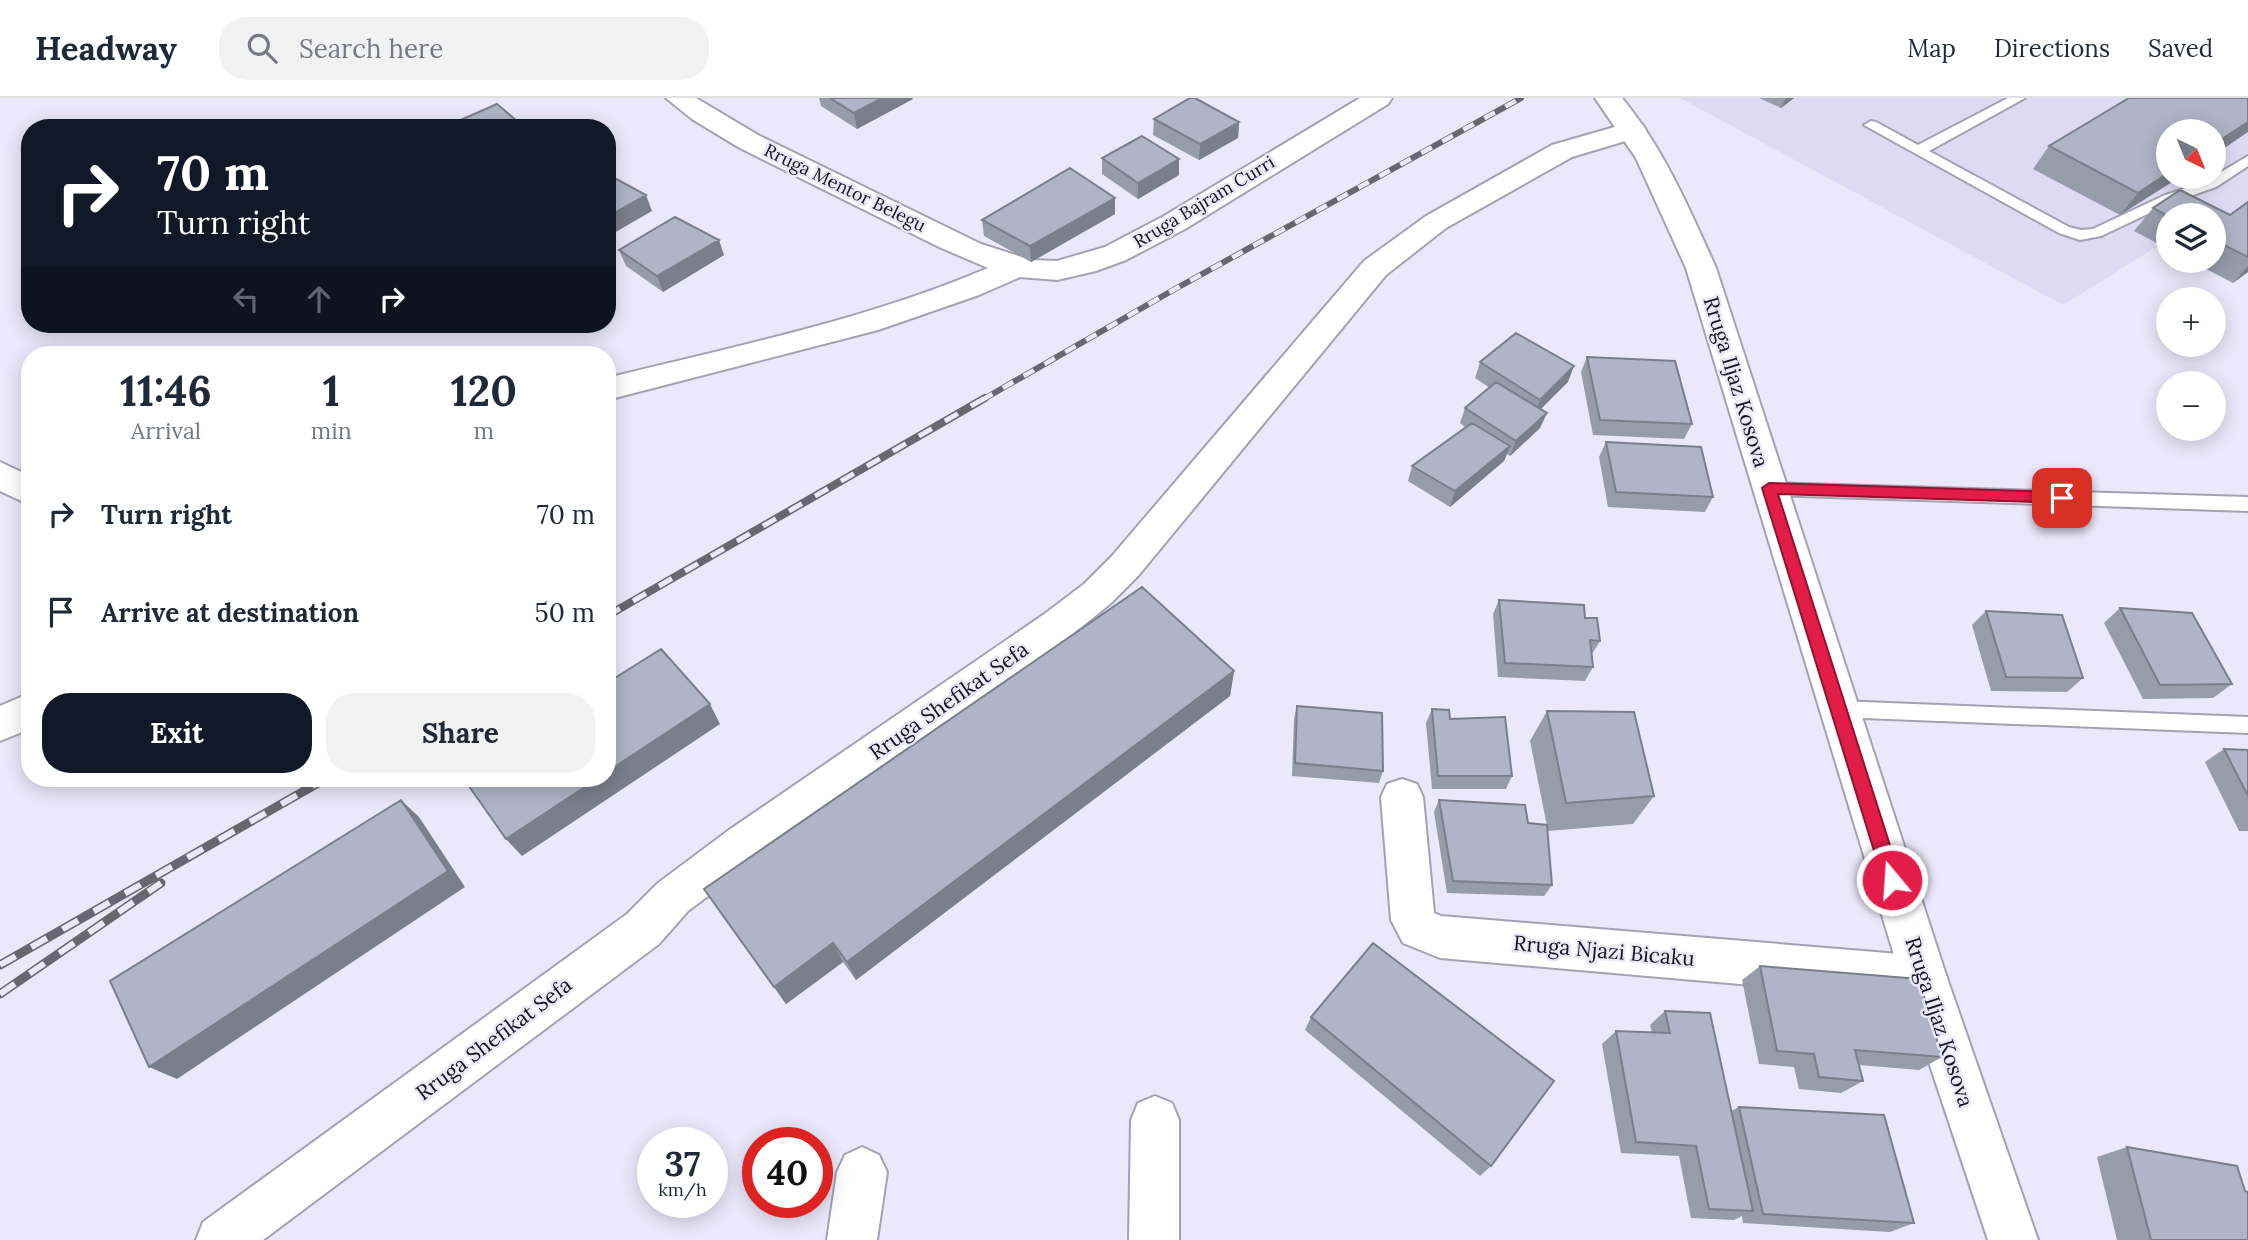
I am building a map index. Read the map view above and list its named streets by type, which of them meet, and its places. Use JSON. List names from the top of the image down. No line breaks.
{"streets":{"street":["Rruga Mentor Belegu","Rruga Bajram Curri","Rruga Iljaz Kosova","Rruga Shefikat Sefa","Rruga Njazi Bicaku"]},"crossings":[["Rruga Mentor Belegu","Rruga Bajram Curri"],["Rruga Iljaz Kosova","Rruga Shefikat Sefa"],["Rruga Iljaz Kosova","Rruga Njazi Bicaku"]],"north":"bottom right","page":{"header":"Headway","search":"Search here","nav":["Map","Directions","Saved"],"map_buttons":["+","−"],"turn":["70 m","Turn right"],"eta":["11:46","Arrival","1","min","120","m"],"list":[{"name":"Turn right","value":"70 m"},{"name":"Arrive at destination","value":"50 m"}],"buttons":["Exit","Share"],"speed":"37 km/h","limit":"40"}}
